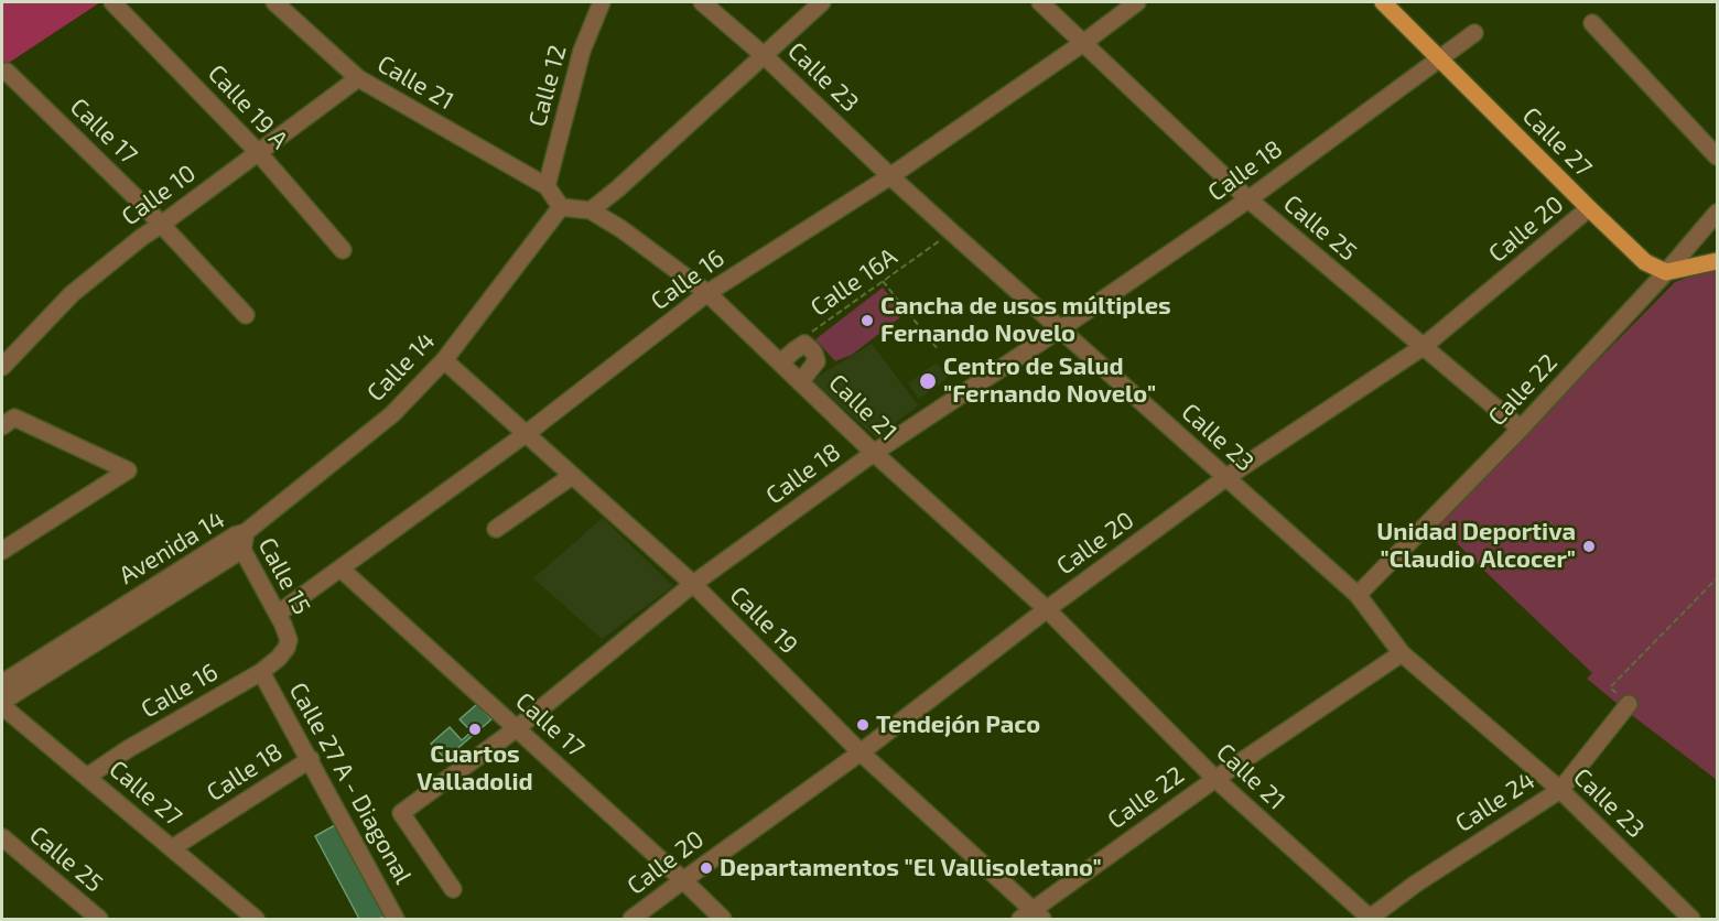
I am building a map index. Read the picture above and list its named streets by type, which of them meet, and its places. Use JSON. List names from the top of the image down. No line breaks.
{"streets":{"main road":["Calle 27"],"street":["Calle 23","Calle 21","Calle 12","Calle 19 A","Calle 17","Calle 18","Calle 10","Calle 25","Calle 20","Calle 16","Calle 14","Calle 22","Avenida 14","Calle 15","Calle 19","Calle 27 A - Diagonal","Calle 24"],"path":["Calle 16A"]},"crossings":[["Calle 23","Calle 18"],["Calle 23","Calle 20"],["Calle 23","Calle 16"],["Calle 23","Calle 16A"],["Calle 23","Calle 22"],["Calle 23","Calle 24"],["Calle 21","Calle 12"],["Calle 21","Calle 18"],["Calle 21","Calle 10"],["Calle 21","Calle 20"],["Calle 21","Calle 16"],["Calle 21","Calle 14"],["Calle 21","Calle 22"],["Calle 21","Calle 24"],["Calle 19 A","Calle 10"],["Calle 17","Calle 18"],["Calle 17","Calle 10"],["Calle 17","Calle 20"],["Calle 17","Calle 16"],["Calle 27","Calle 18"],["Calle 27","Calle 20"],["Calle 27","Calle 16"],["Calle 27","Calle 22"],["Calle 27","Avenida 14"],["Calle 18","Calle 25"],["Calle 18","Calle 19"],["Calle 18","Calle 27 A - Diagonal"],["Calle 25","Calle 20"],["Calle 25","Calle 16"],["Calle 25","Calle 22"],["Calle 20","Calle 19"],["Calle 16","Calle 15"],["Calle 16","Calle 19"],["Calle 16","Calle 27 A - Diagonal"],["Calle 14","Avenida 14"],["Calle 14","Calle 15"],["Calle 14","Calle 19"],["Calle 22","Calle 19"],["Avenida 14","Calle 15"]],"places":["Cancha de usos múltiples Fernando Novelo","Centro de Salud \"Fernando Novelo\"","Unidad Deportiva \"Claudio Alcocer\"","Tendejón Paco","Cuartos Valladolid","Departamentos \"El Vallisoletano\""]}
